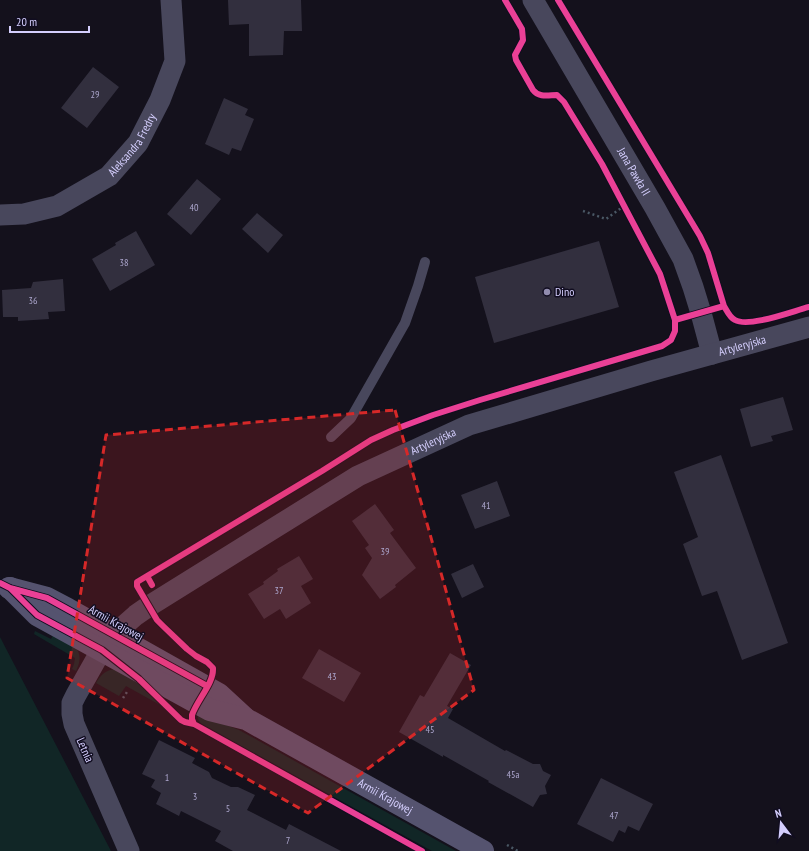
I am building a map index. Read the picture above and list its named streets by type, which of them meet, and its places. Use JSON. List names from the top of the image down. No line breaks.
{"streets":{"street":["Aleksandra Fredry","Jana Pawła II","Artyleryjska","Armii Krajowej","Letnia"]},"crossings":[["Jana Pawła II","Artyleryjska"],["Artyleryjska","Armii Krajowej"],["Artyleryjska","Letnia"],["Armii Krajowej","Letnia"]],"places":["Dino"],"house_numbers":["29","40","38","36","41","39","37","43","45","45a","1","3","5","47","7"],"scale_bar":"20 m","north":"top"}
